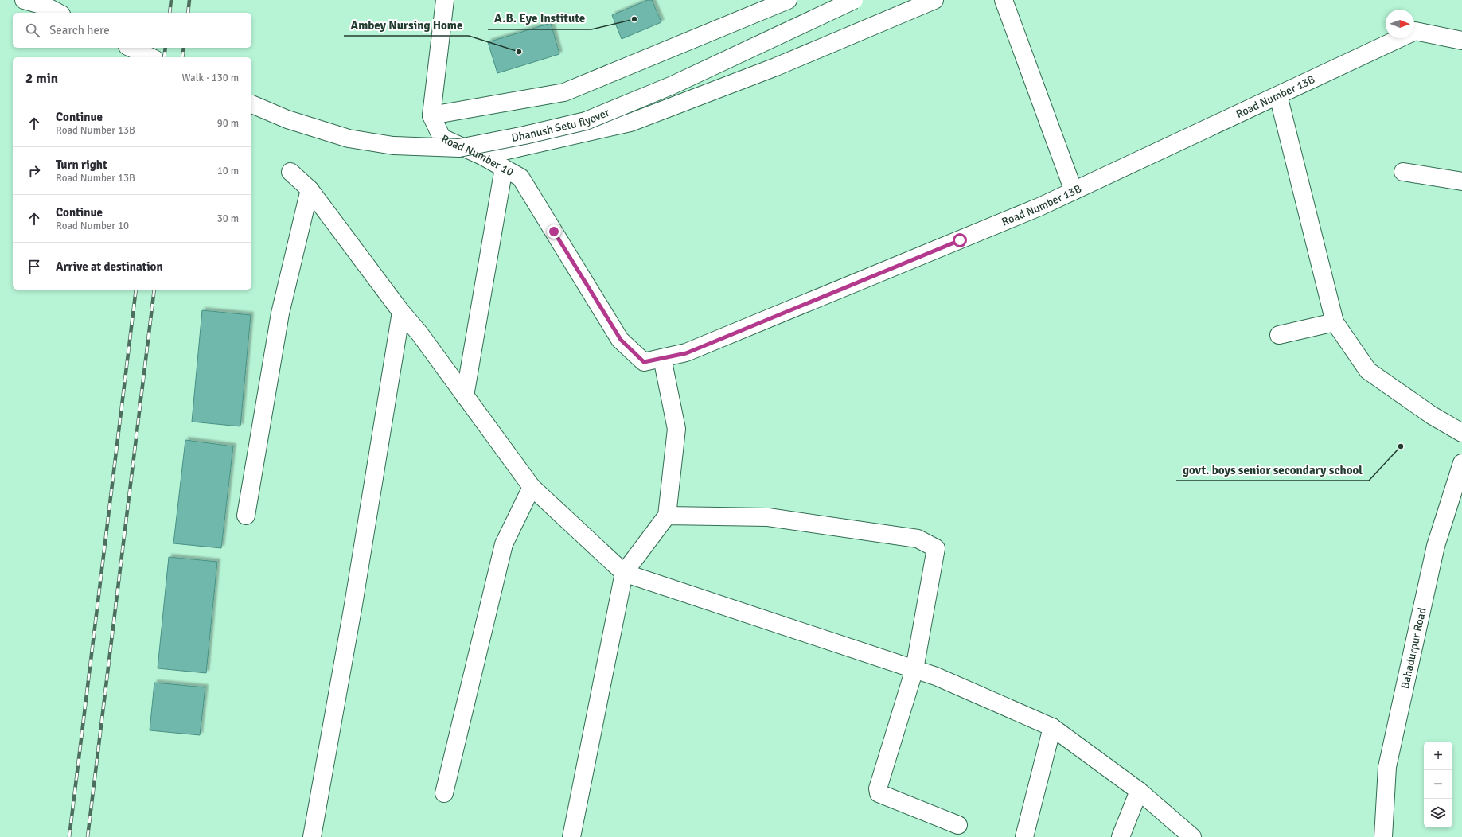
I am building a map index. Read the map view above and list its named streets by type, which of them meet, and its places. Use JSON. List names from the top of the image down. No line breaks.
{"streets":{"street":["Road Number 13B","Dhanush Setu flyover","Road Number 10","Bahadurpur Road"]},"crossings":[["Road Number 13B","Road Number 10"]],"places":["A.B. Eye Institute","Ambey Nursing Home","govt. boys senior secondary school"],"north":"right","page":{"search":"Search here","heading":["2 min","Walk · 130 m"],"list":[["Continue","Road Number 13B","90 m"],["Turn right","Road Number 13B","10 m"],["Continue","Road Number 10","30 m"],"Arrive at destination"],"map_buttons":["+","−"]}}
